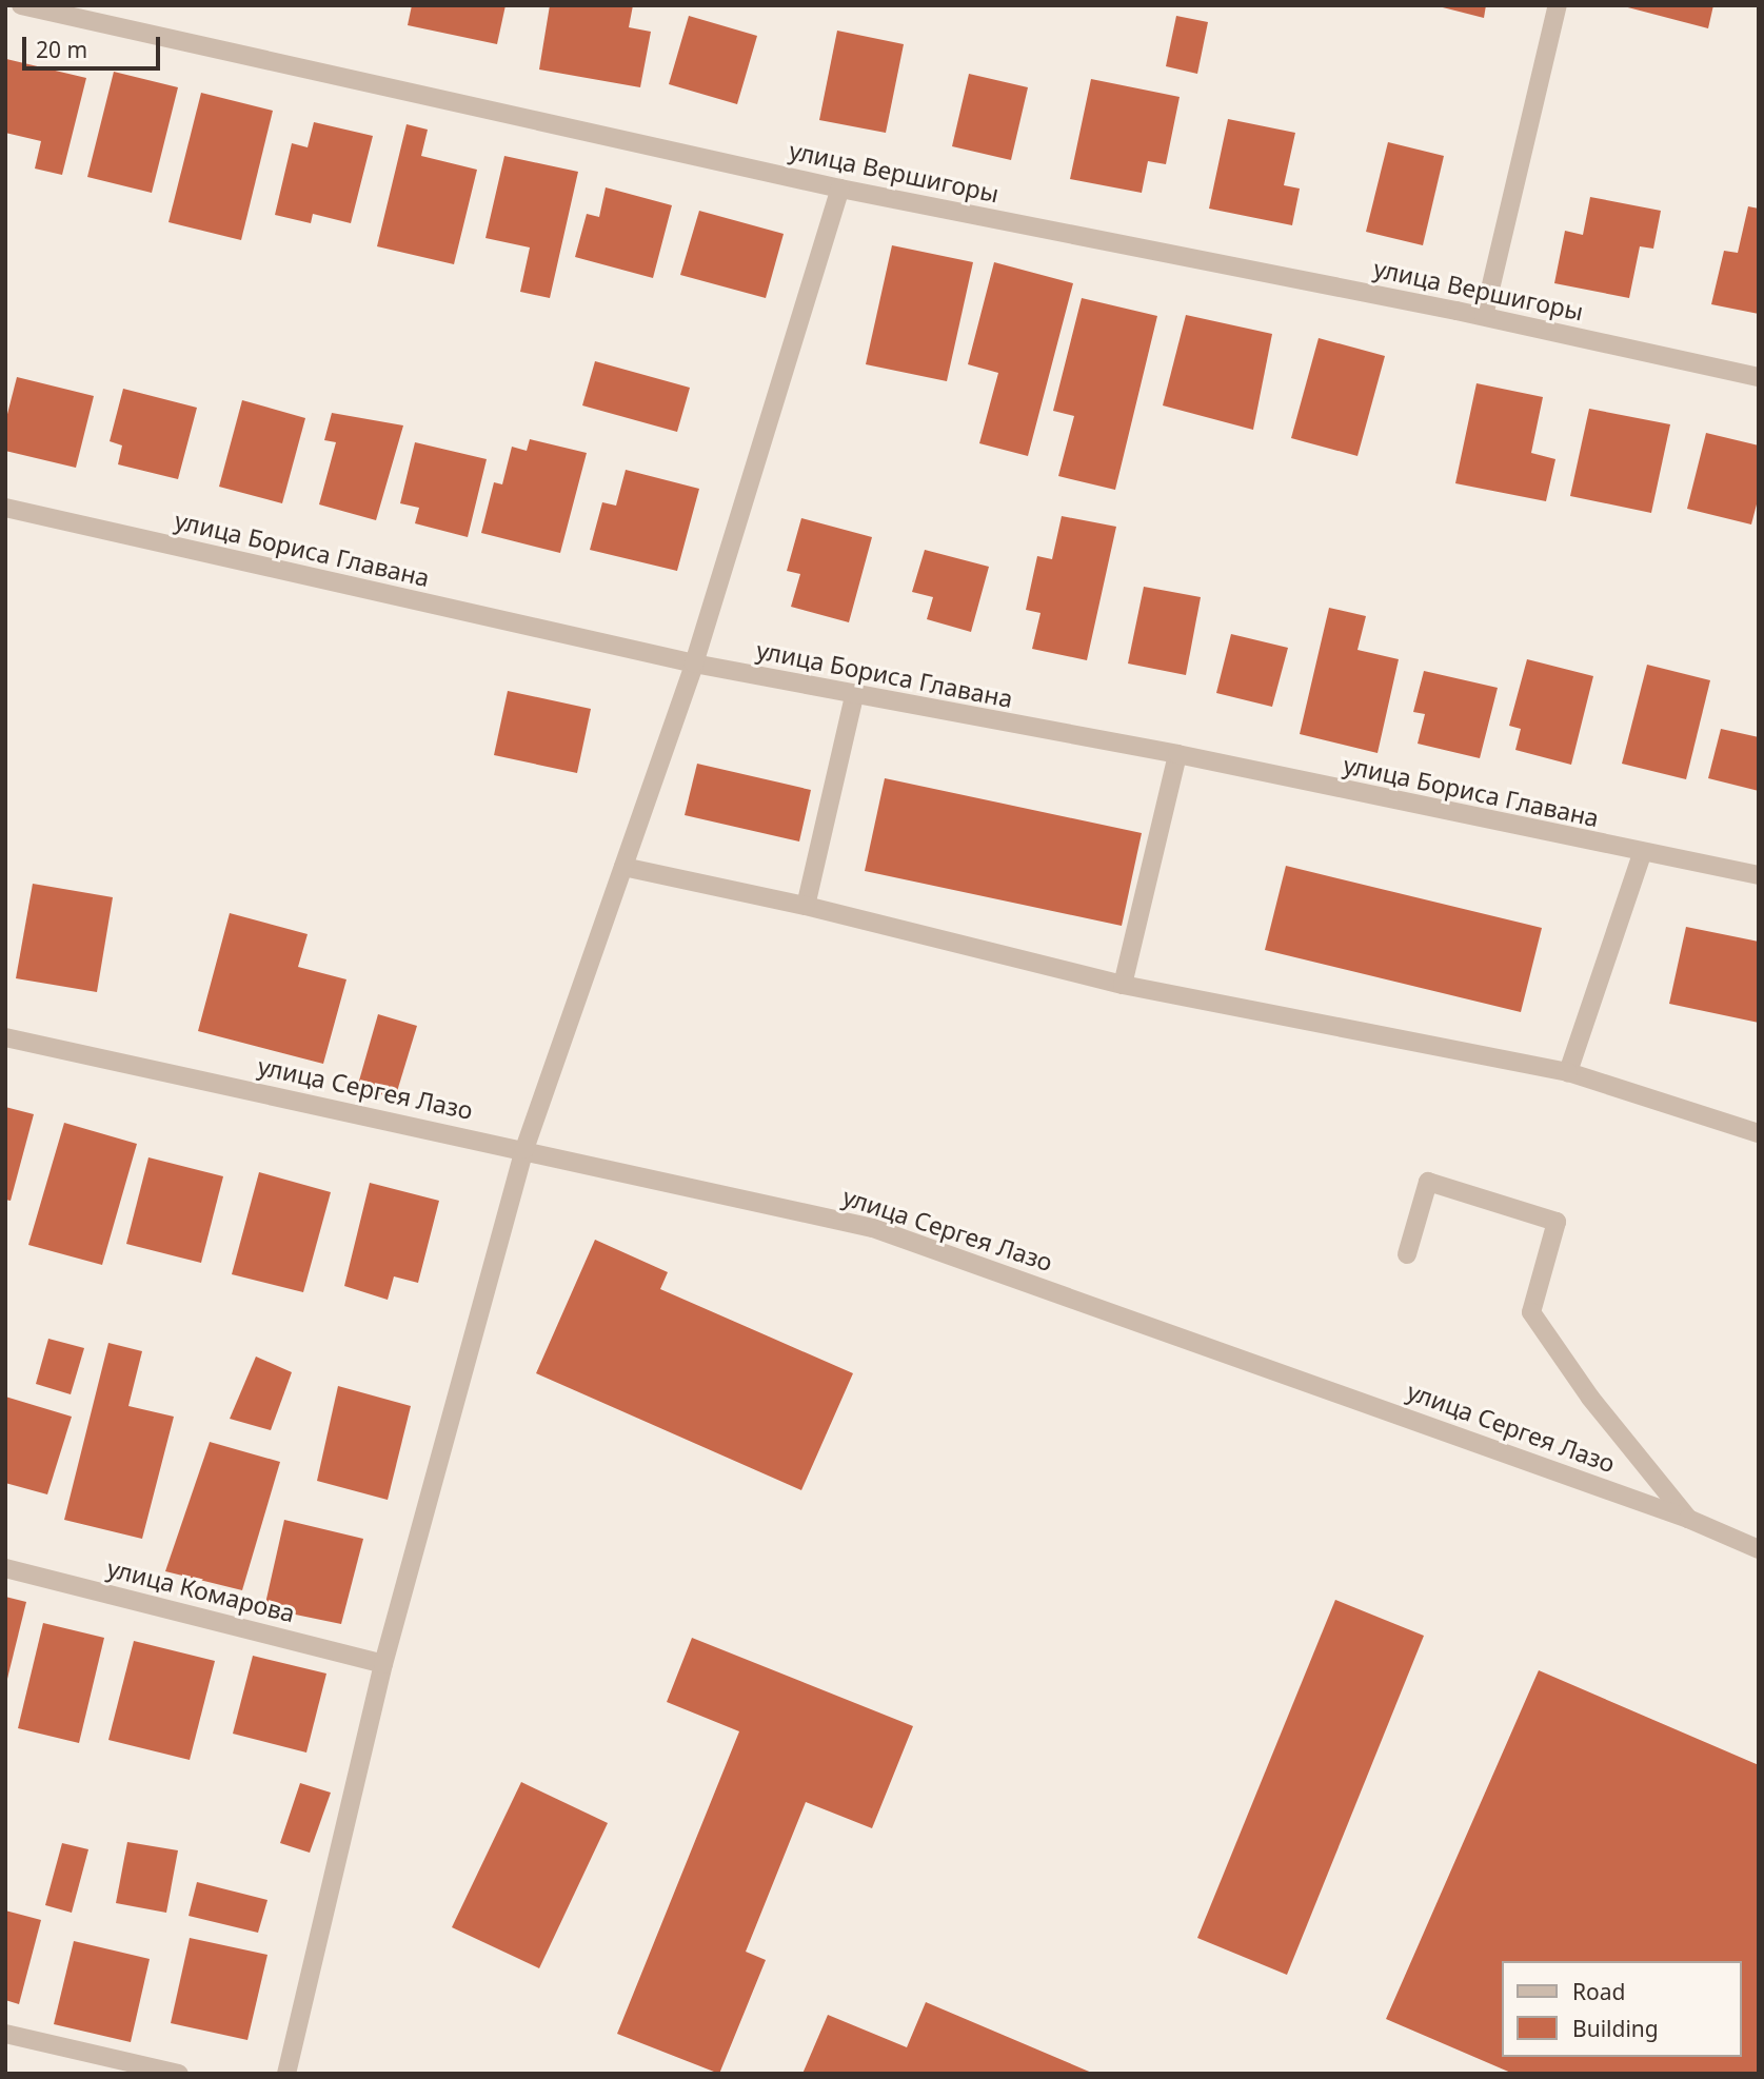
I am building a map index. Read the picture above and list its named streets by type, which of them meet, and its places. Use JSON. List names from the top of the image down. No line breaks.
{"streets":{"street":["улица Вершигоры","улица Бориса Главана","улица Сергея Лазо","улица Комарова"]},"legend":["Road","Building"],"scale_bar":"20 m"}
